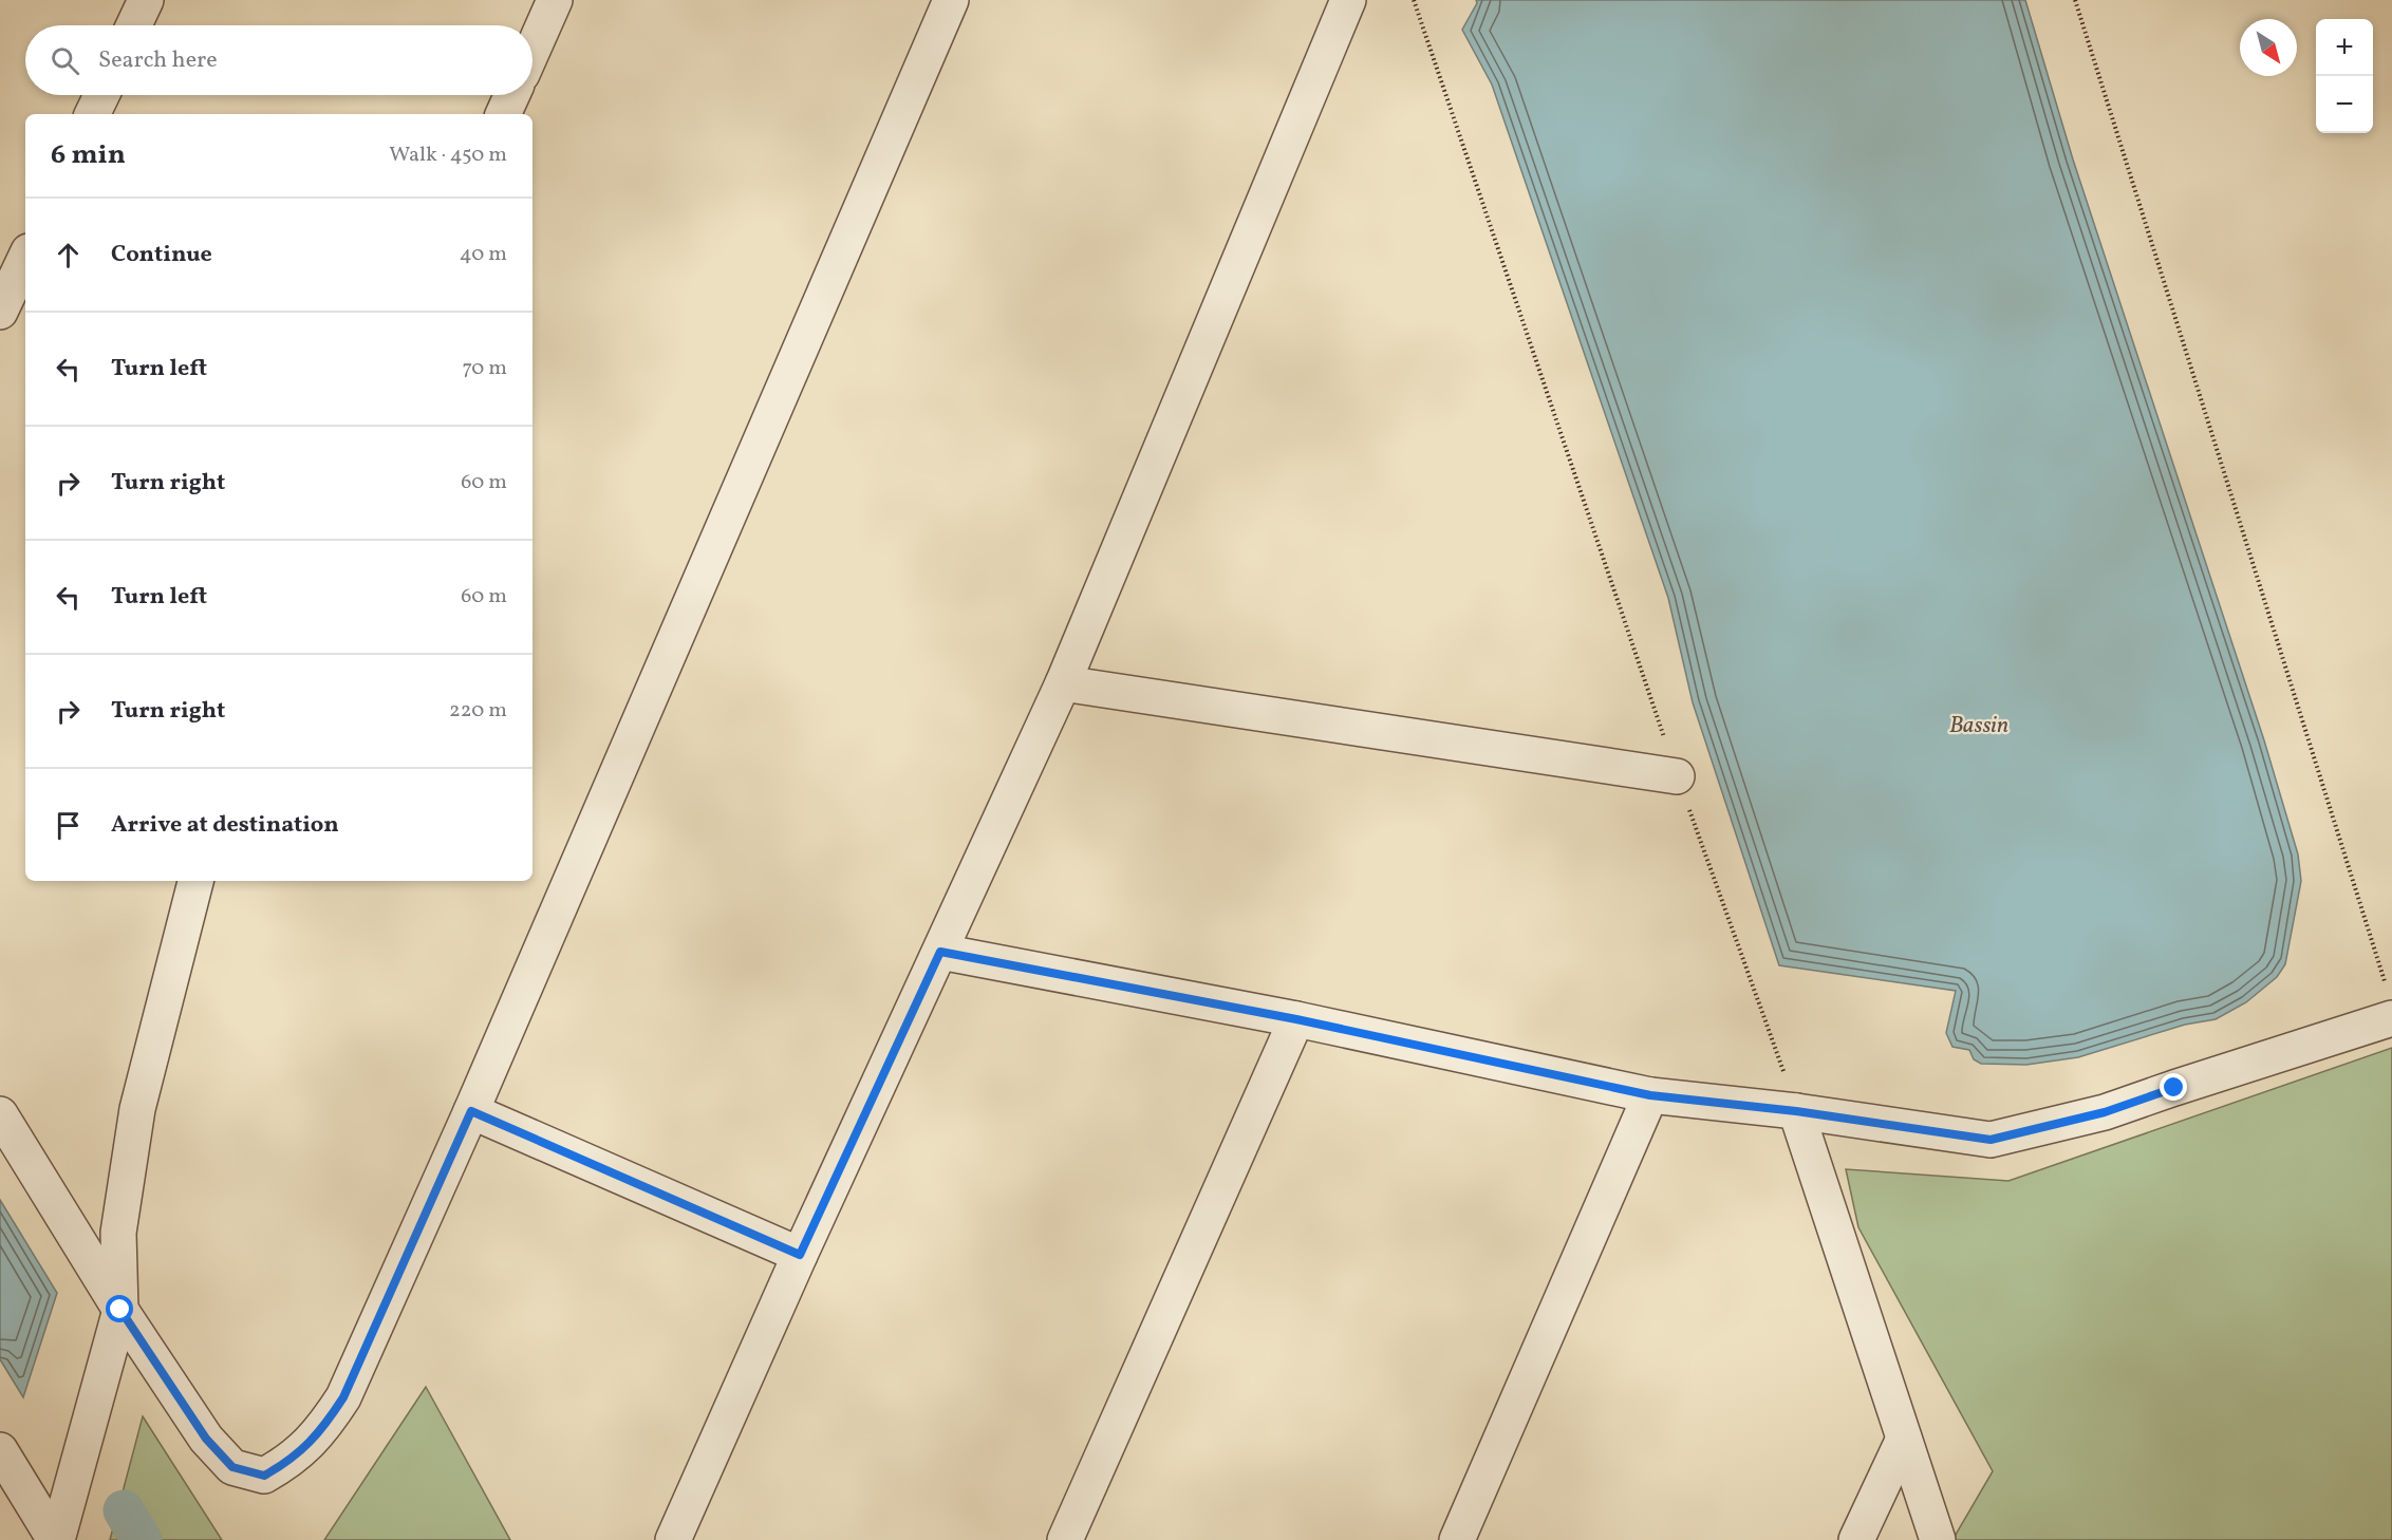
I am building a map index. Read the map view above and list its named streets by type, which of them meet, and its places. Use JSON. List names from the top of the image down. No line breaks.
{"water":["Bassin"],"north":"bottom right","page":{"map_buttons":["+","−"],"search":"Search here","heading":["6 min","Walk · 450 m"],"list":[["Continue","40 m"],["Turn left","70 m"],["Turn right","60 m"],["Turn left","60 m"],["Turn right","220 m"],"Arrive at destination"]}}
